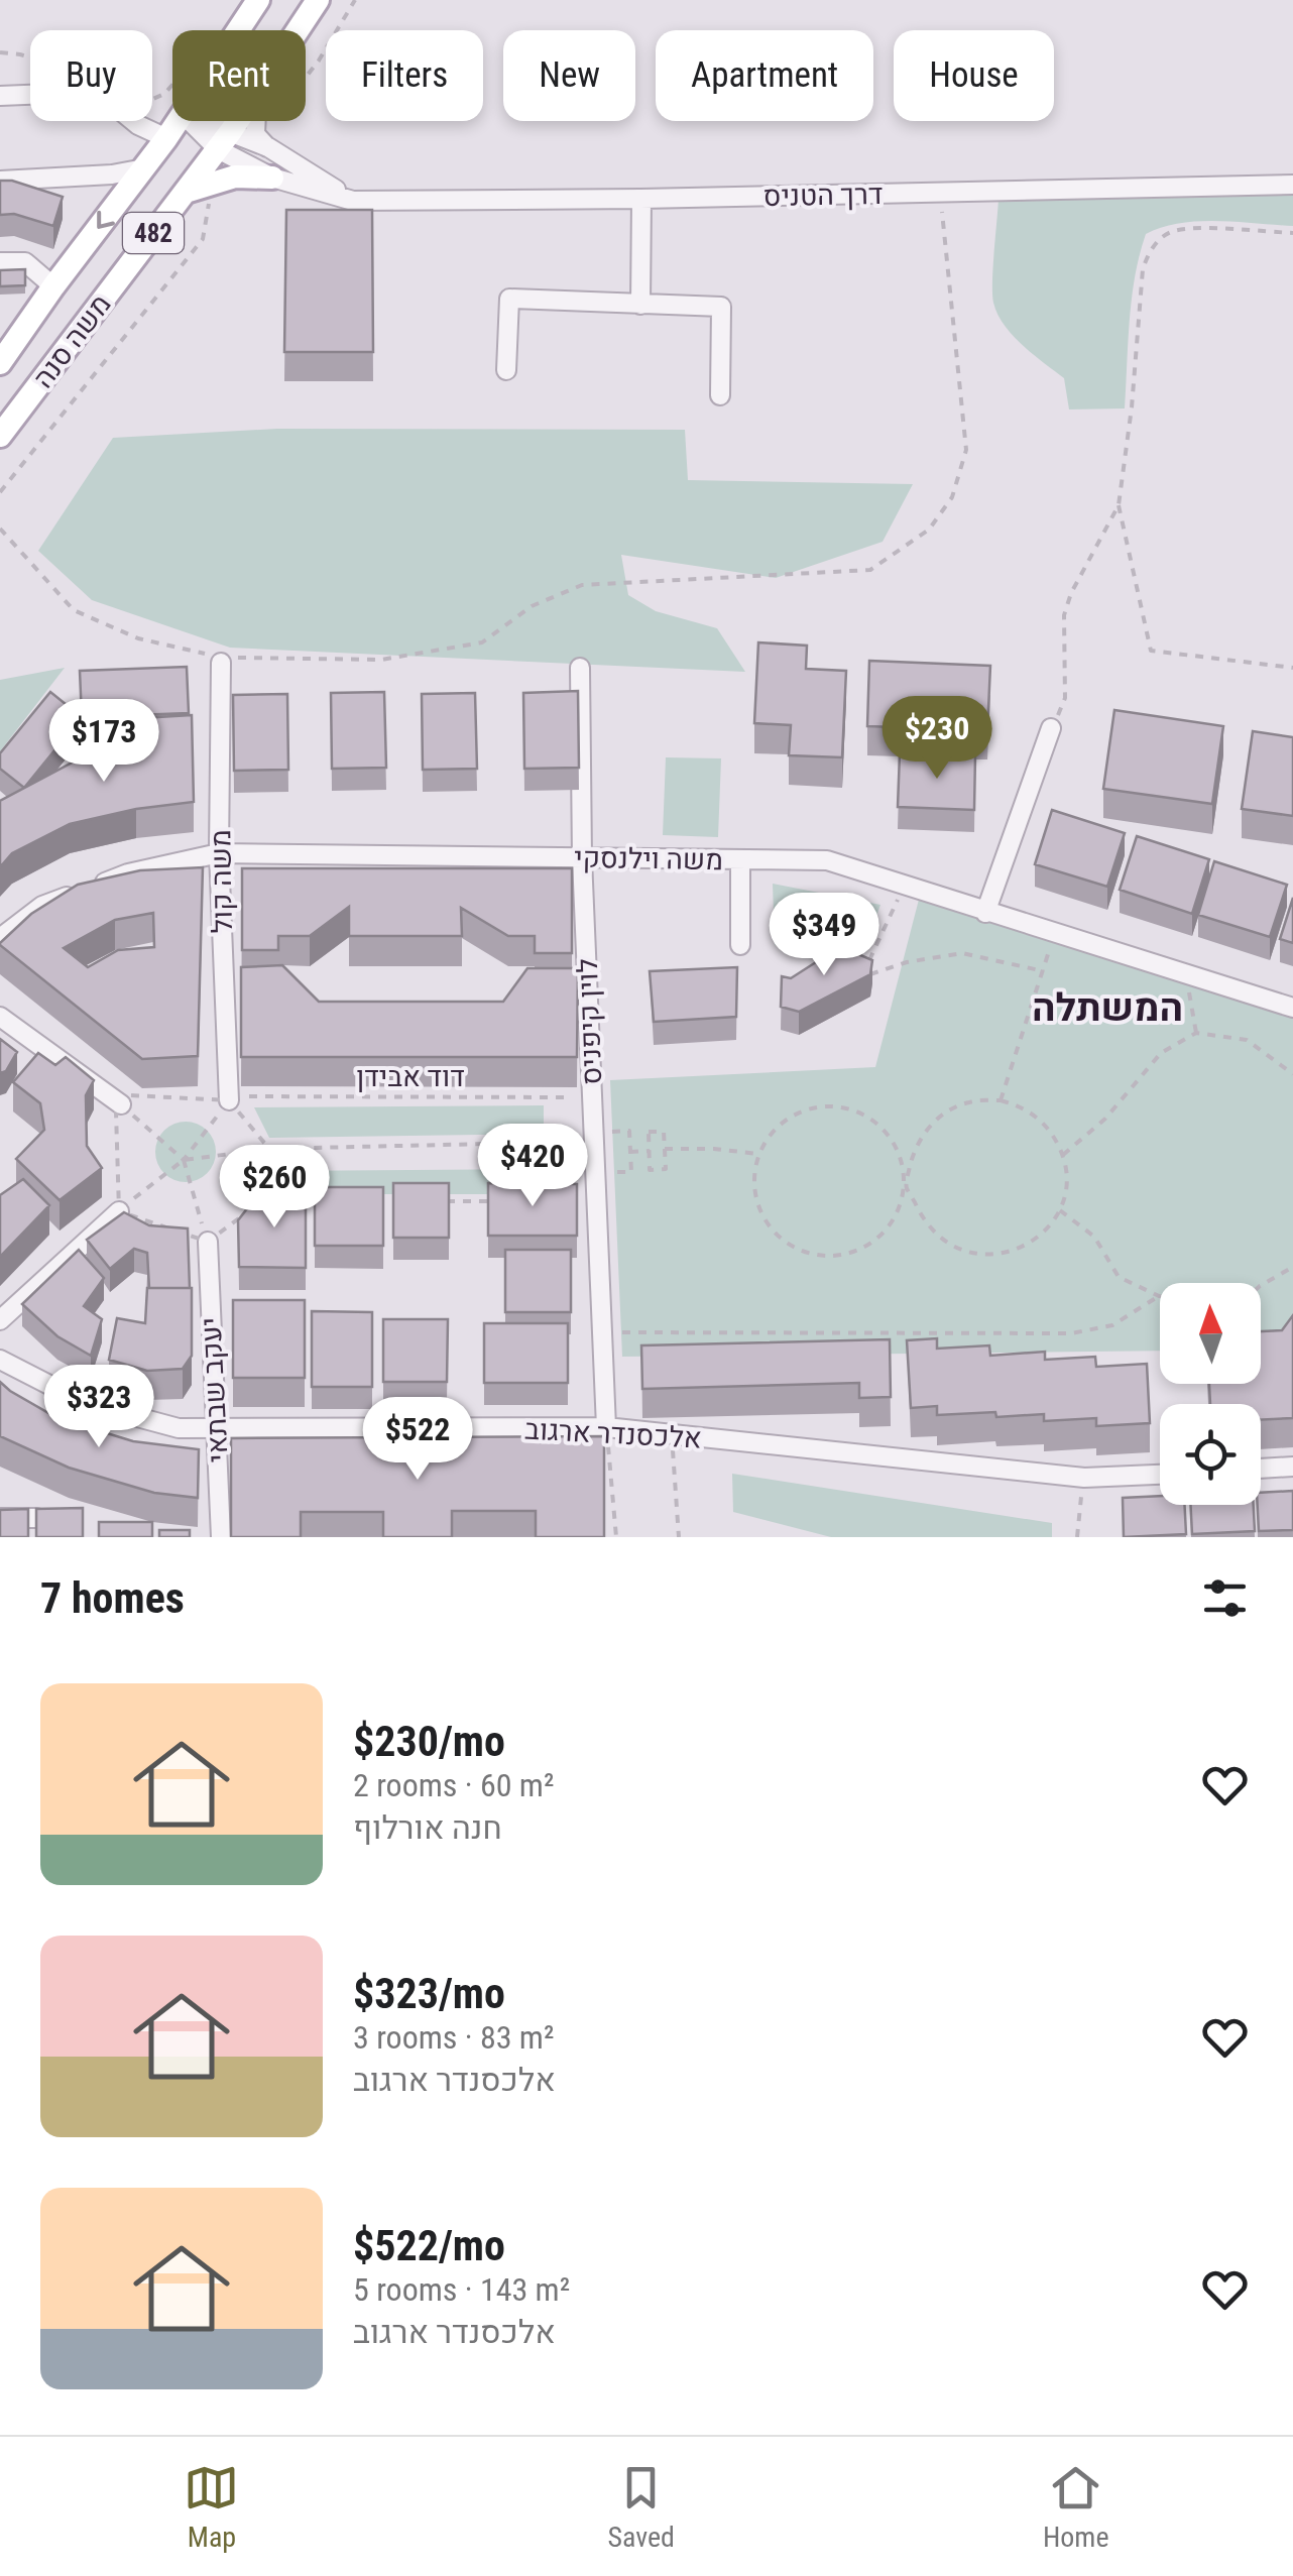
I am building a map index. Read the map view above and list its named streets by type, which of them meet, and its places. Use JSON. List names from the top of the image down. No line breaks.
{"streets":{"main road":["482","משה סנה"],"street":["דרך הטניס","משה וילנסקי","משה קול","לוין קיפניס","יעקב שבתאי","אלכסנדר ארגוב"],"path":["דוד אבידן"]},"crossings":[["דרך הטניס","משה סנה"],["משה וילנסקי","משה קול"],["משה וילנסקי","לוין קיפניס"],["משה קול","דוד אבידן"],["לוין קיפניס","דוד אבידן"],["לוין קיפניס","אלכסנדר ארגוב"],["יעקב שבתאי","אלכסנדר ארגוב"]],"districts":["המשתלה"],"north":"top","page":{"chip":["Buy","Rent","Filters","New","Apartment","House"],"price":["$230","$173","$349","$420","$260","$323","$522"],"heading":"7 homes","list":[{"name":"$230/mo","note":"2 rooms · 60 m² · חנה אורלוף"},{"name":"$323/mo","note":"3 rooms · 83 m² · אלכסנדר ארגוב"},{"name":"$522/mo","note":"5 rooms · 143 m² · אלכסנדר ארגוב"}],"tabs":["Map","Saved","Home"]}}
